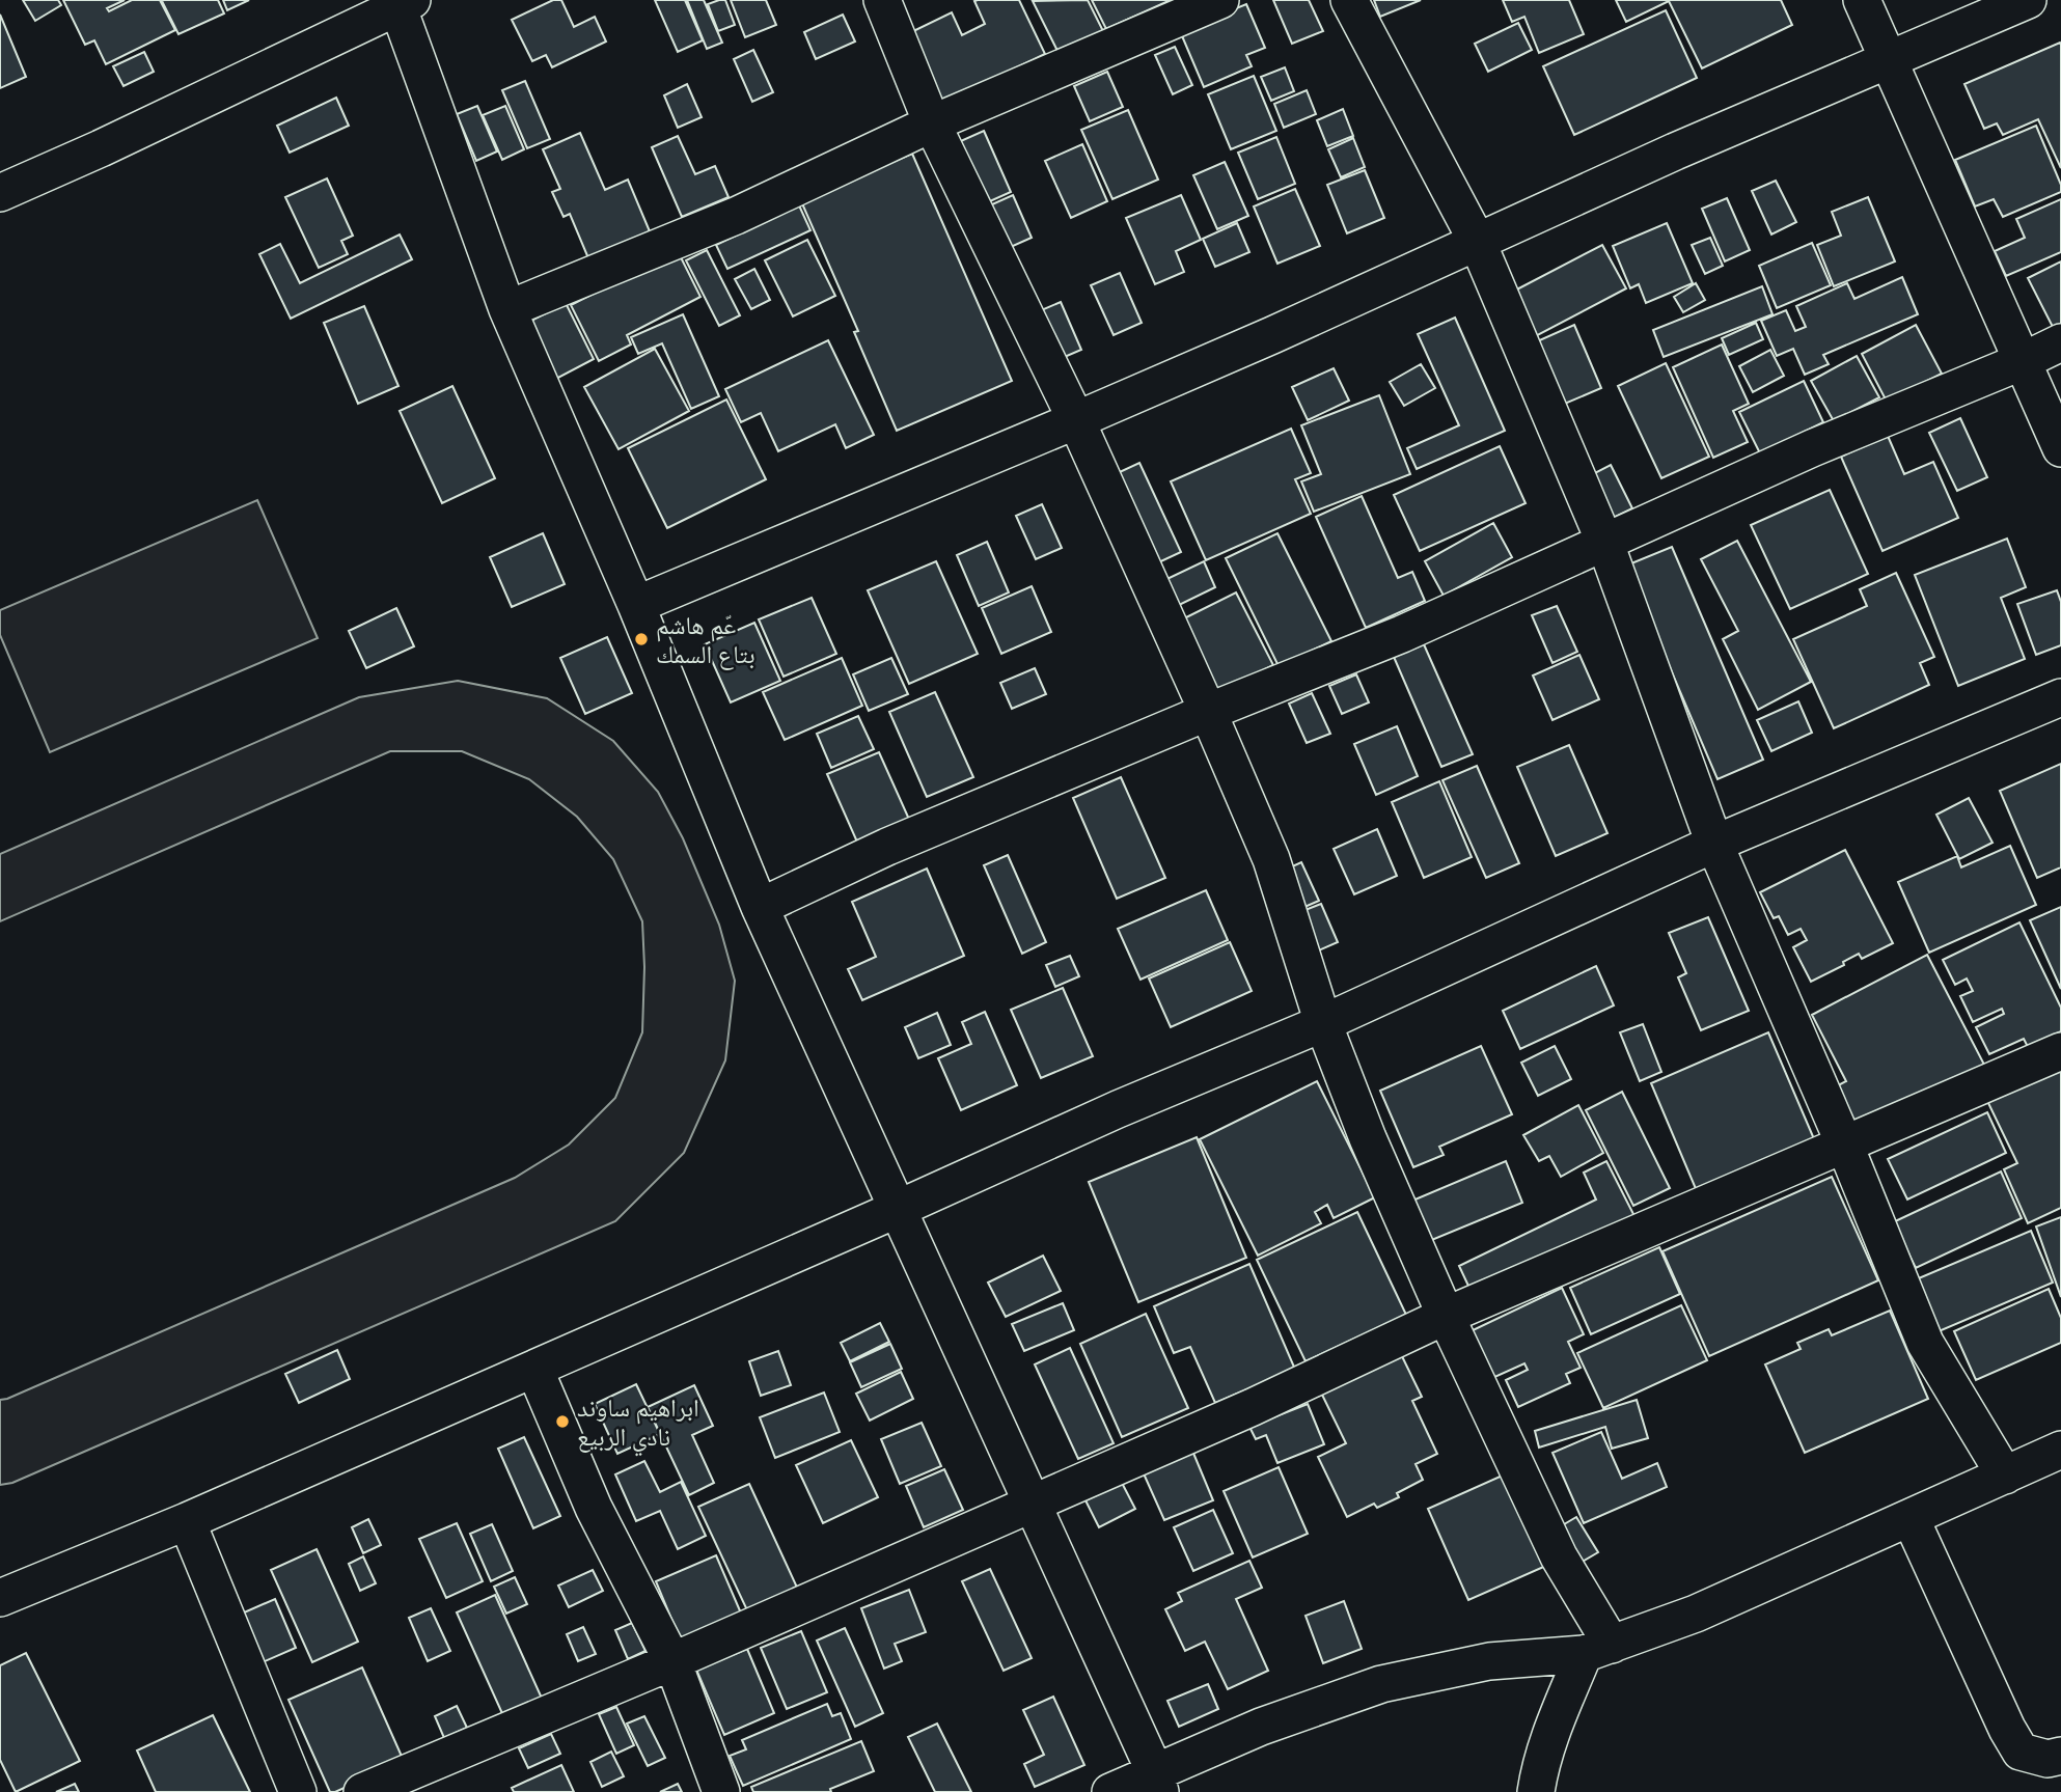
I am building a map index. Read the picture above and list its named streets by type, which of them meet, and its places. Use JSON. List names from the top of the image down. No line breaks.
{"places":["عّم هاشم بتاع السمك","ابراهيم ساوند نادي الربيع"]}
